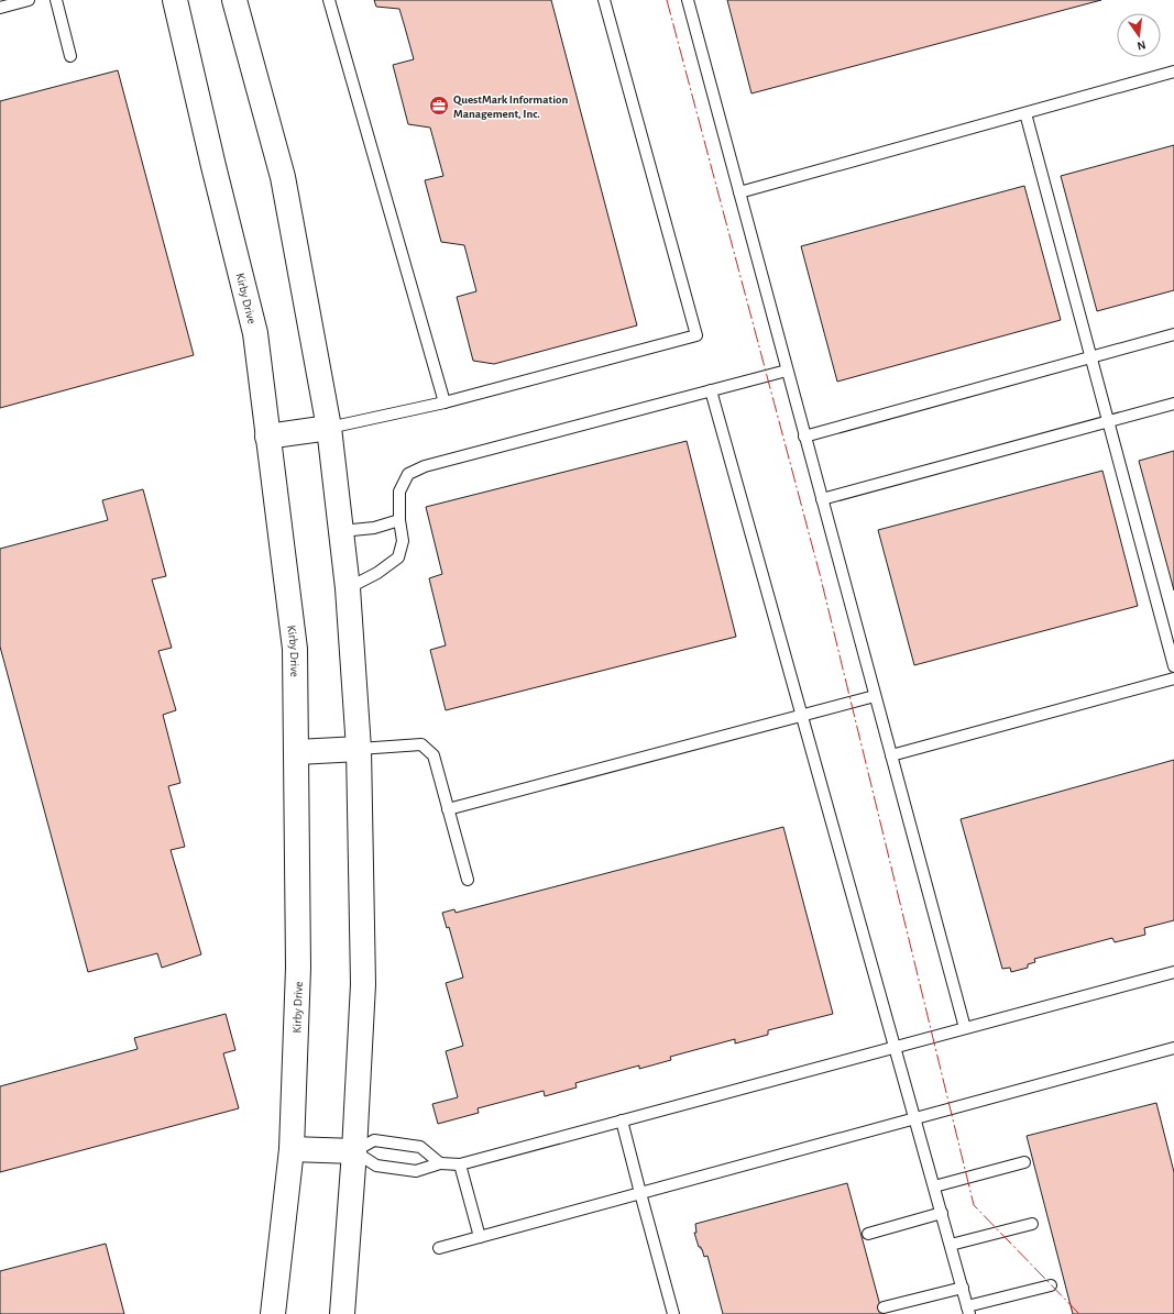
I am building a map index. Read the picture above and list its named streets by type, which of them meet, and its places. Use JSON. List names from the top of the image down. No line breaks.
{"streets":{"main road":["Kirby Drive"]},"places":{"office":["QuestMark Information Management, Inc."]},"north":"bottom"}
